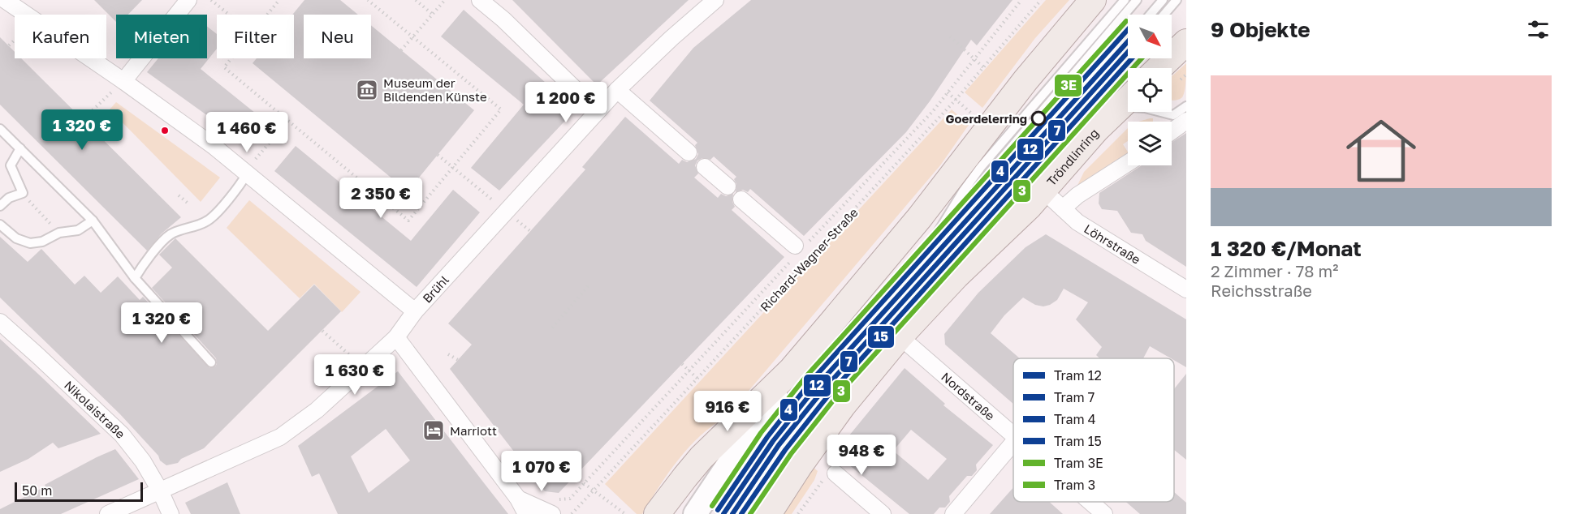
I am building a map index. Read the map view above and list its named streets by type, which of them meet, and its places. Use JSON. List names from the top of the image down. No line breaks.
{"streets":{"main road":["Tröndlinring"],"street":["Löhrstraße","Brühl","Nordstraße","Nikolaistraße"],"path":["Richard-Wagner-Straße"]},"crossings":[["Tröndlinring","Löhrstraße"],["Tröndlinring","Nordstraße"],["Brühl","Nikolaistraße"]],"places":{"museum":["Museum der Bildenden Künste"],"other":["Goerdelerring"],"hotel":["Marriott"]},"lines":["tram line 3E","tram line 4","tram line 12","tram line 7","tram line 15","tram line 3"],"legend":["Tram 12","Tram 7","Tram 4","Tram 15","Tram 3E","Tram 3"],"scale_bar":"50 m","north":"bottom right","page":{"heading":"9 Objekte","chip":["Kaufen","Mieten","Filter","Neu"],"list":[{"name":"1 320 €/Monat","note":"2 Zimmer · 78 m² · Reichsstraße"}],"price":["1 200 €","1 320 €","1 460 €","2 350 €","1 320 €","1 630 €","916 €","948 €","1 070 €"],"scale":"50 m"}}
